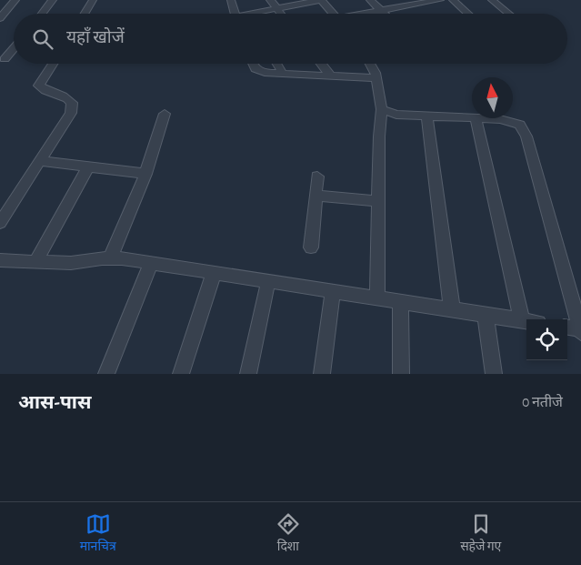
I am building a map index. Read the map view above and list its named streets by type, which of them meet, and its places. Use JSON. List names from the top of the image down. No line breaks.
{"north":"top","page":{"search":"यहाँ खोजें","heading":["आस-पास","0 नतीजे"],"nav":["मानचित्र","दिशा","सहेजे गए"]}}
